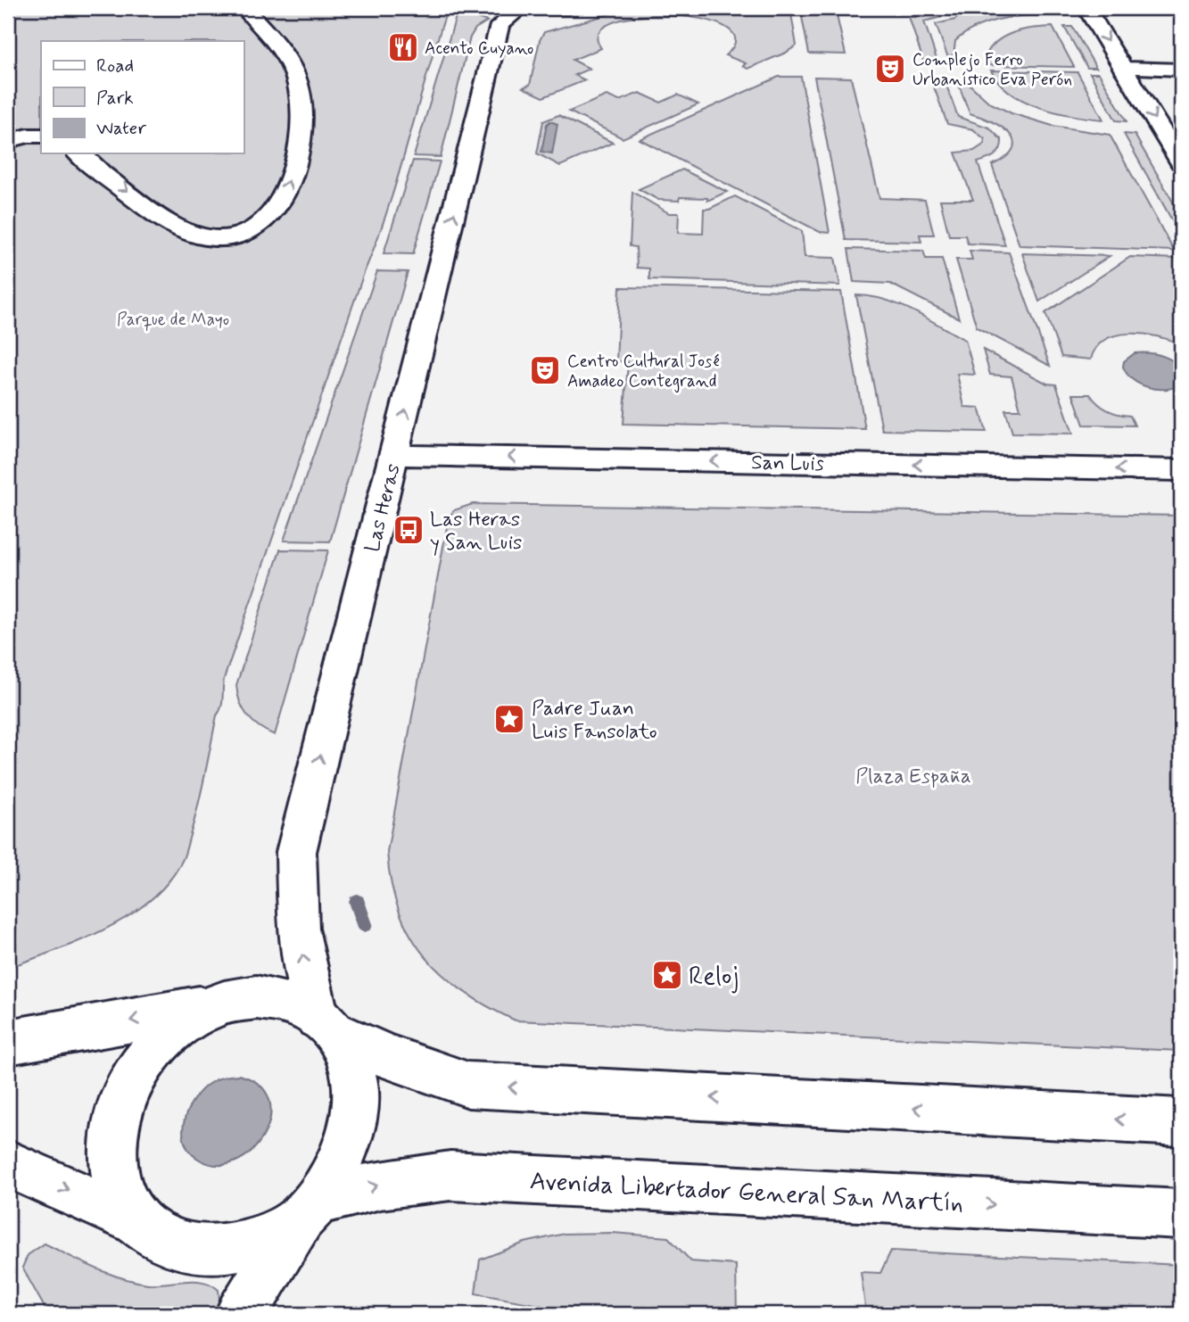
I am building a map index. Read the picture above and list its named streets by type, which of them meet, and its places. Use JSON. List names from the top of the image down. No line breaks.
{"streets":{"street":["San Luis","Las Heras","Avenida Libertador General San Martín"]},"crossings":[["San Luis","Las Heras"]],"one_way":["San Luis","Las Heras"],"parks":["Parque de Mayo","Plaza España"],"places":{"restaurant":["Acento Cuyano"],"theatre":["Complejo Ferro Urbanístico Eva Perón","Centro Cultural José Amadeo Contegrand"],"bus stop":["Las Heras y San Luis"],"place":["Padre Juan Luis Fansolato","Reloj"]},"legend":["Road","Park","Water"]}
